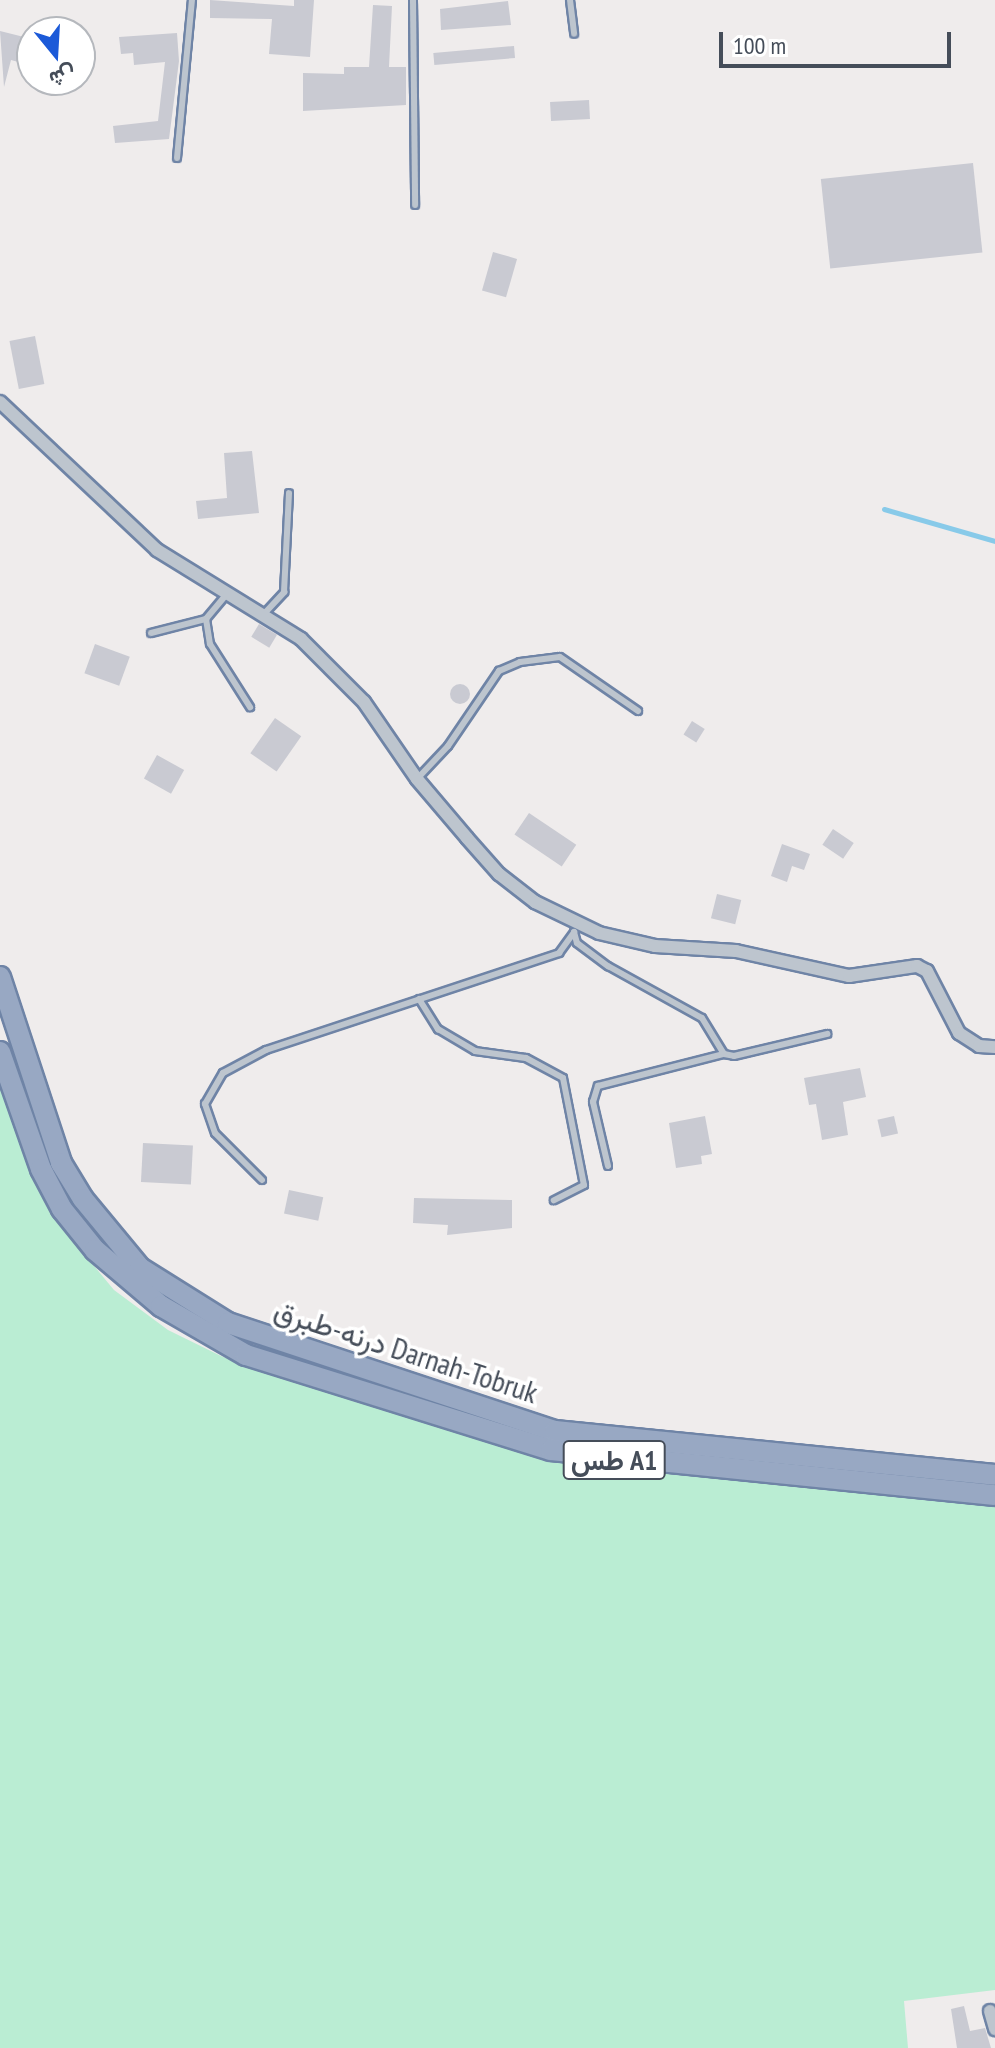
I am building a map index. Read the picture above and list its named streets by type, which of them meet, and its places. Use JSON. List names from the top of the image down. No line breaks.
{"streets":{"highway":["درنه-طبرق Darnah-Tobruk","طس A1"]},"scale_bar":"100 m","north":"bottom"}
